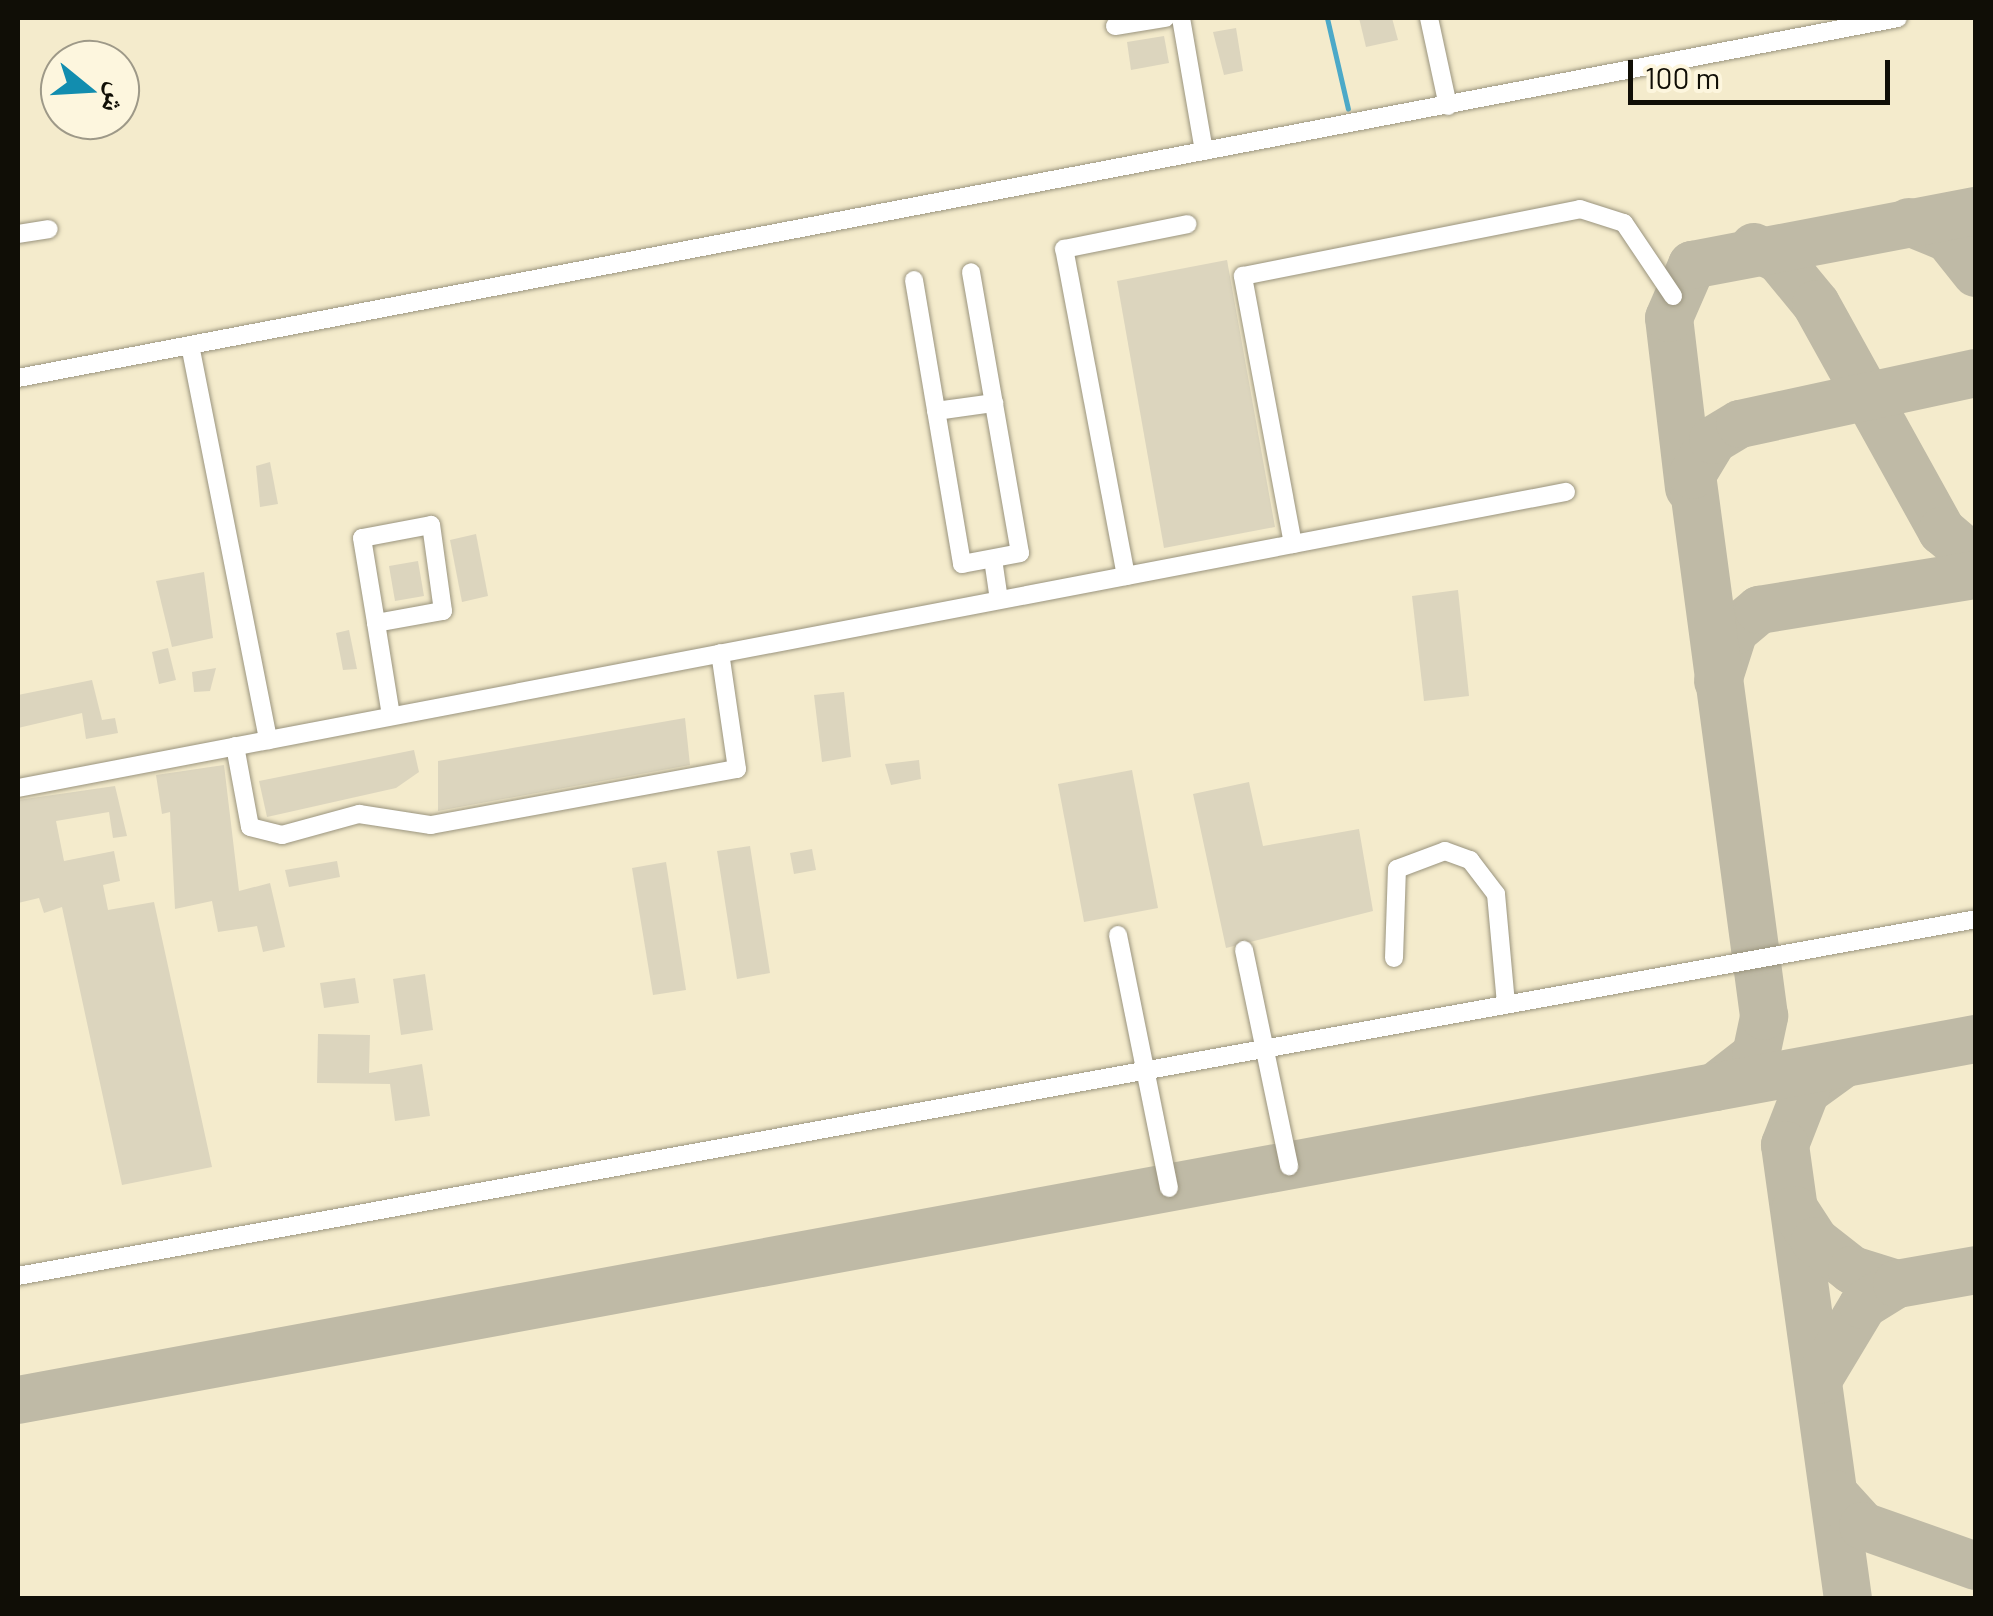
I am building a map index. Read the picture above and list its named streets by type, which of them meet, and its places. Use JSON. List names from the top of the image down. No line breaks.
{"scale_bar":"100 m","north":"right"}
